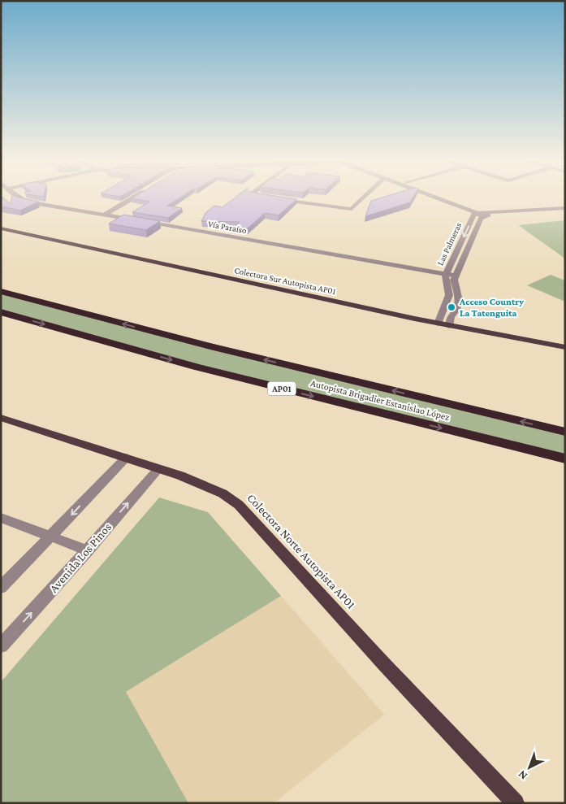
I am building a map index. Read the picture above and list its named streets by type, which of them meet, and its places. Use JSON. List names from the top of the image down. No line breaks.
{"streets":{"highway":["AP01","Autopista Brigadier Estanislao López"],"main road":["Colectora Sur Autopista AP01","Colectora Norte Autopista AP01"],"street":["Vía Paraíso","Las Palmeras","Avenida Los Pinos"]},"crossings":[["Vía Paraíso","Las Palmeras"],["Las Palmeras","Colectora Sur Autopista AP01"],["Colectora Norte Autopista AP01","Avenida Los Pinos"]],"places":["Acceso Country La Tatenguita"],"north":"bottom left"}
